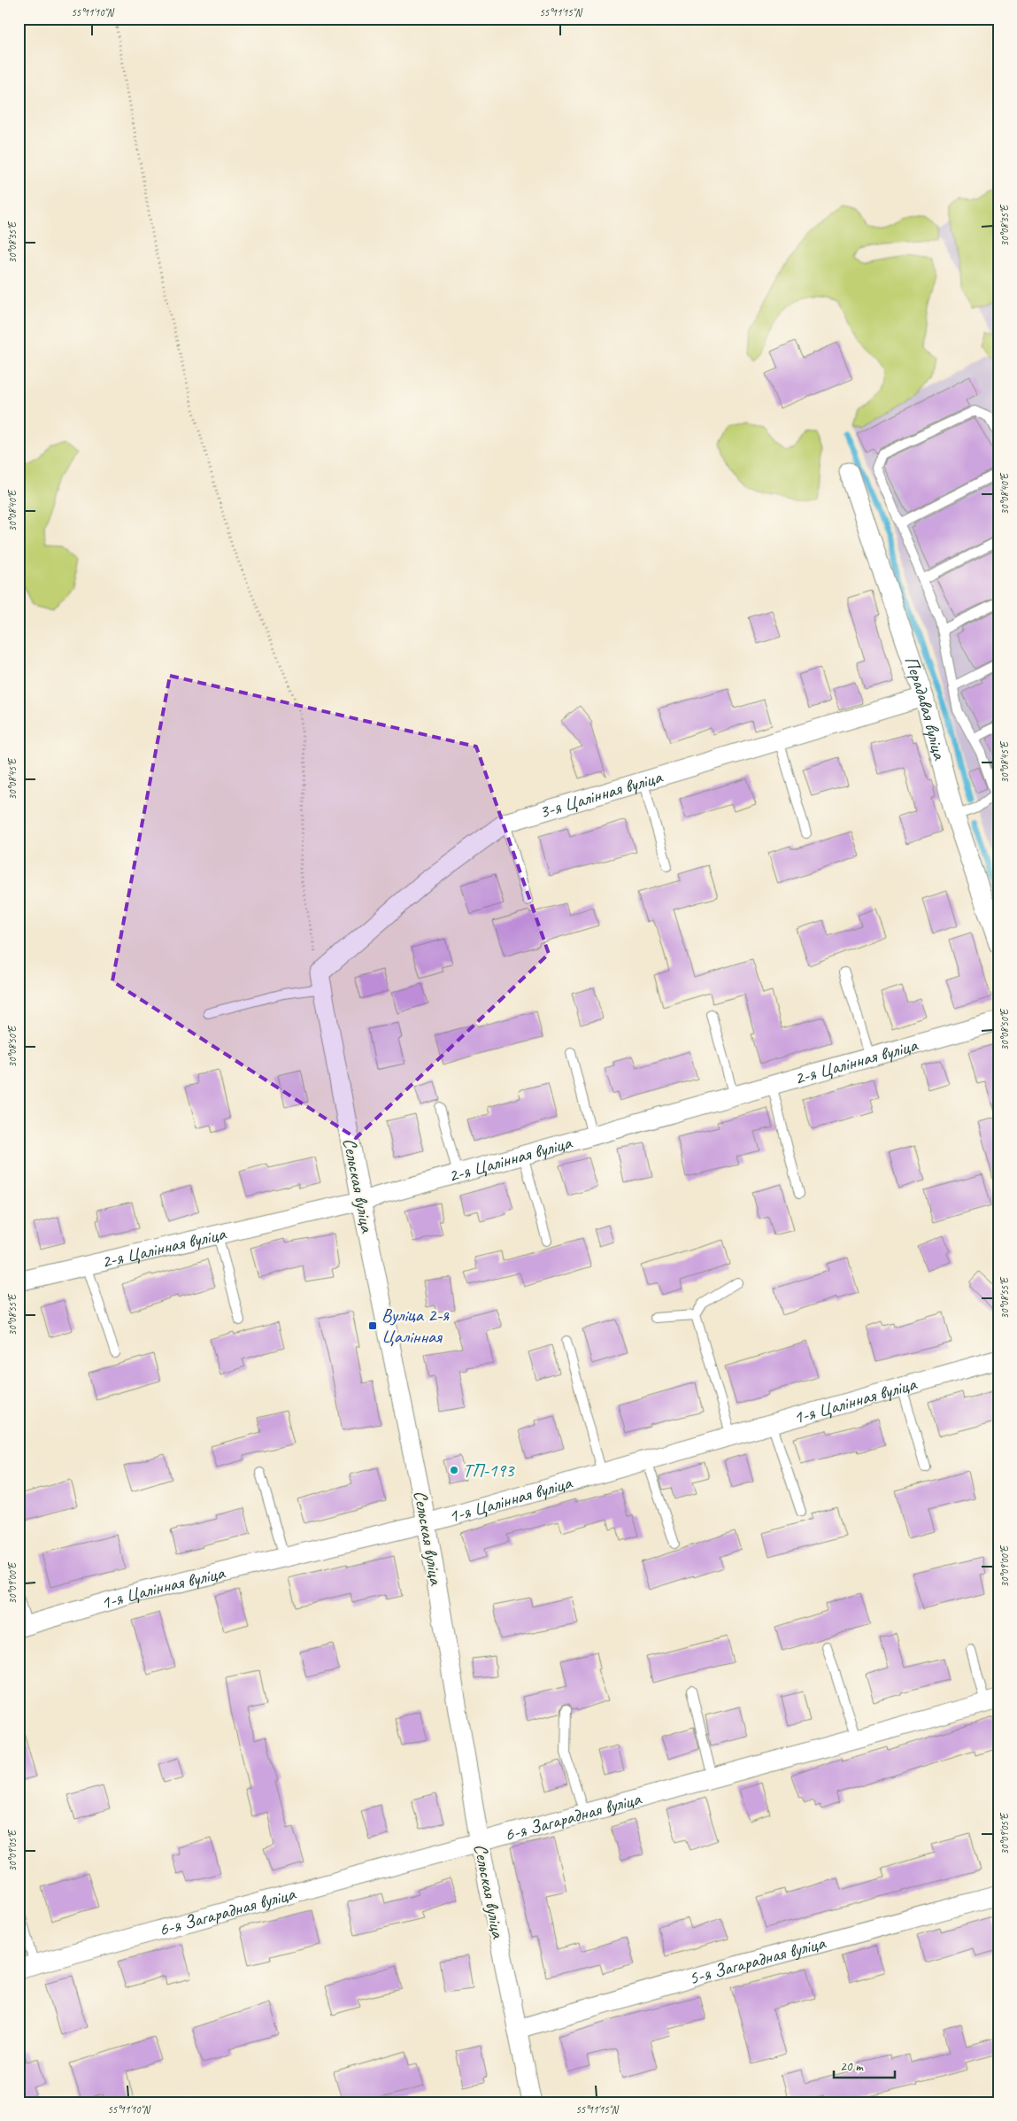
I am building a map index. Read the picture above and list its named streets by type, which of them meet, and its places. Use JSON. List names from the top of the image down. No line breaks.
{"streets":{"street":["Перадавая вуліца","3-я Цалінная вуліца","2-я Цалінная вуліца","Сельская вуліца","1-я Цалінная вуліца","6-я Загарадная вуліца","5-я Загарадная вуліца"]},"crossings":[["Перадавая вуліца","3-я Цалінная вуліца"],["3-я Цалінная вуліца","Сельская вуліца"],["2-я Цалінная вуліца","Сельская вуліца"],["Сельская вуліца","1-я Цалінная вуліца"],["Сельская вуліца","6-я Загарадная вуліца"],["Сельская вуліца","5-я Загарадная вуліца"]],"places":{"transit":["Вуліца 2-я Цалінная"],"other":["ТП-193"]},"scale_bar":"20 m","coordinates":["55°11'10\"N","55°11'15\"N","30°08'35\"E","30°08'40\"E","30°08'45\"E","30°08'50\"E","30°08'55\"E","30°09'00\"E","30°09'05\"E"]}
